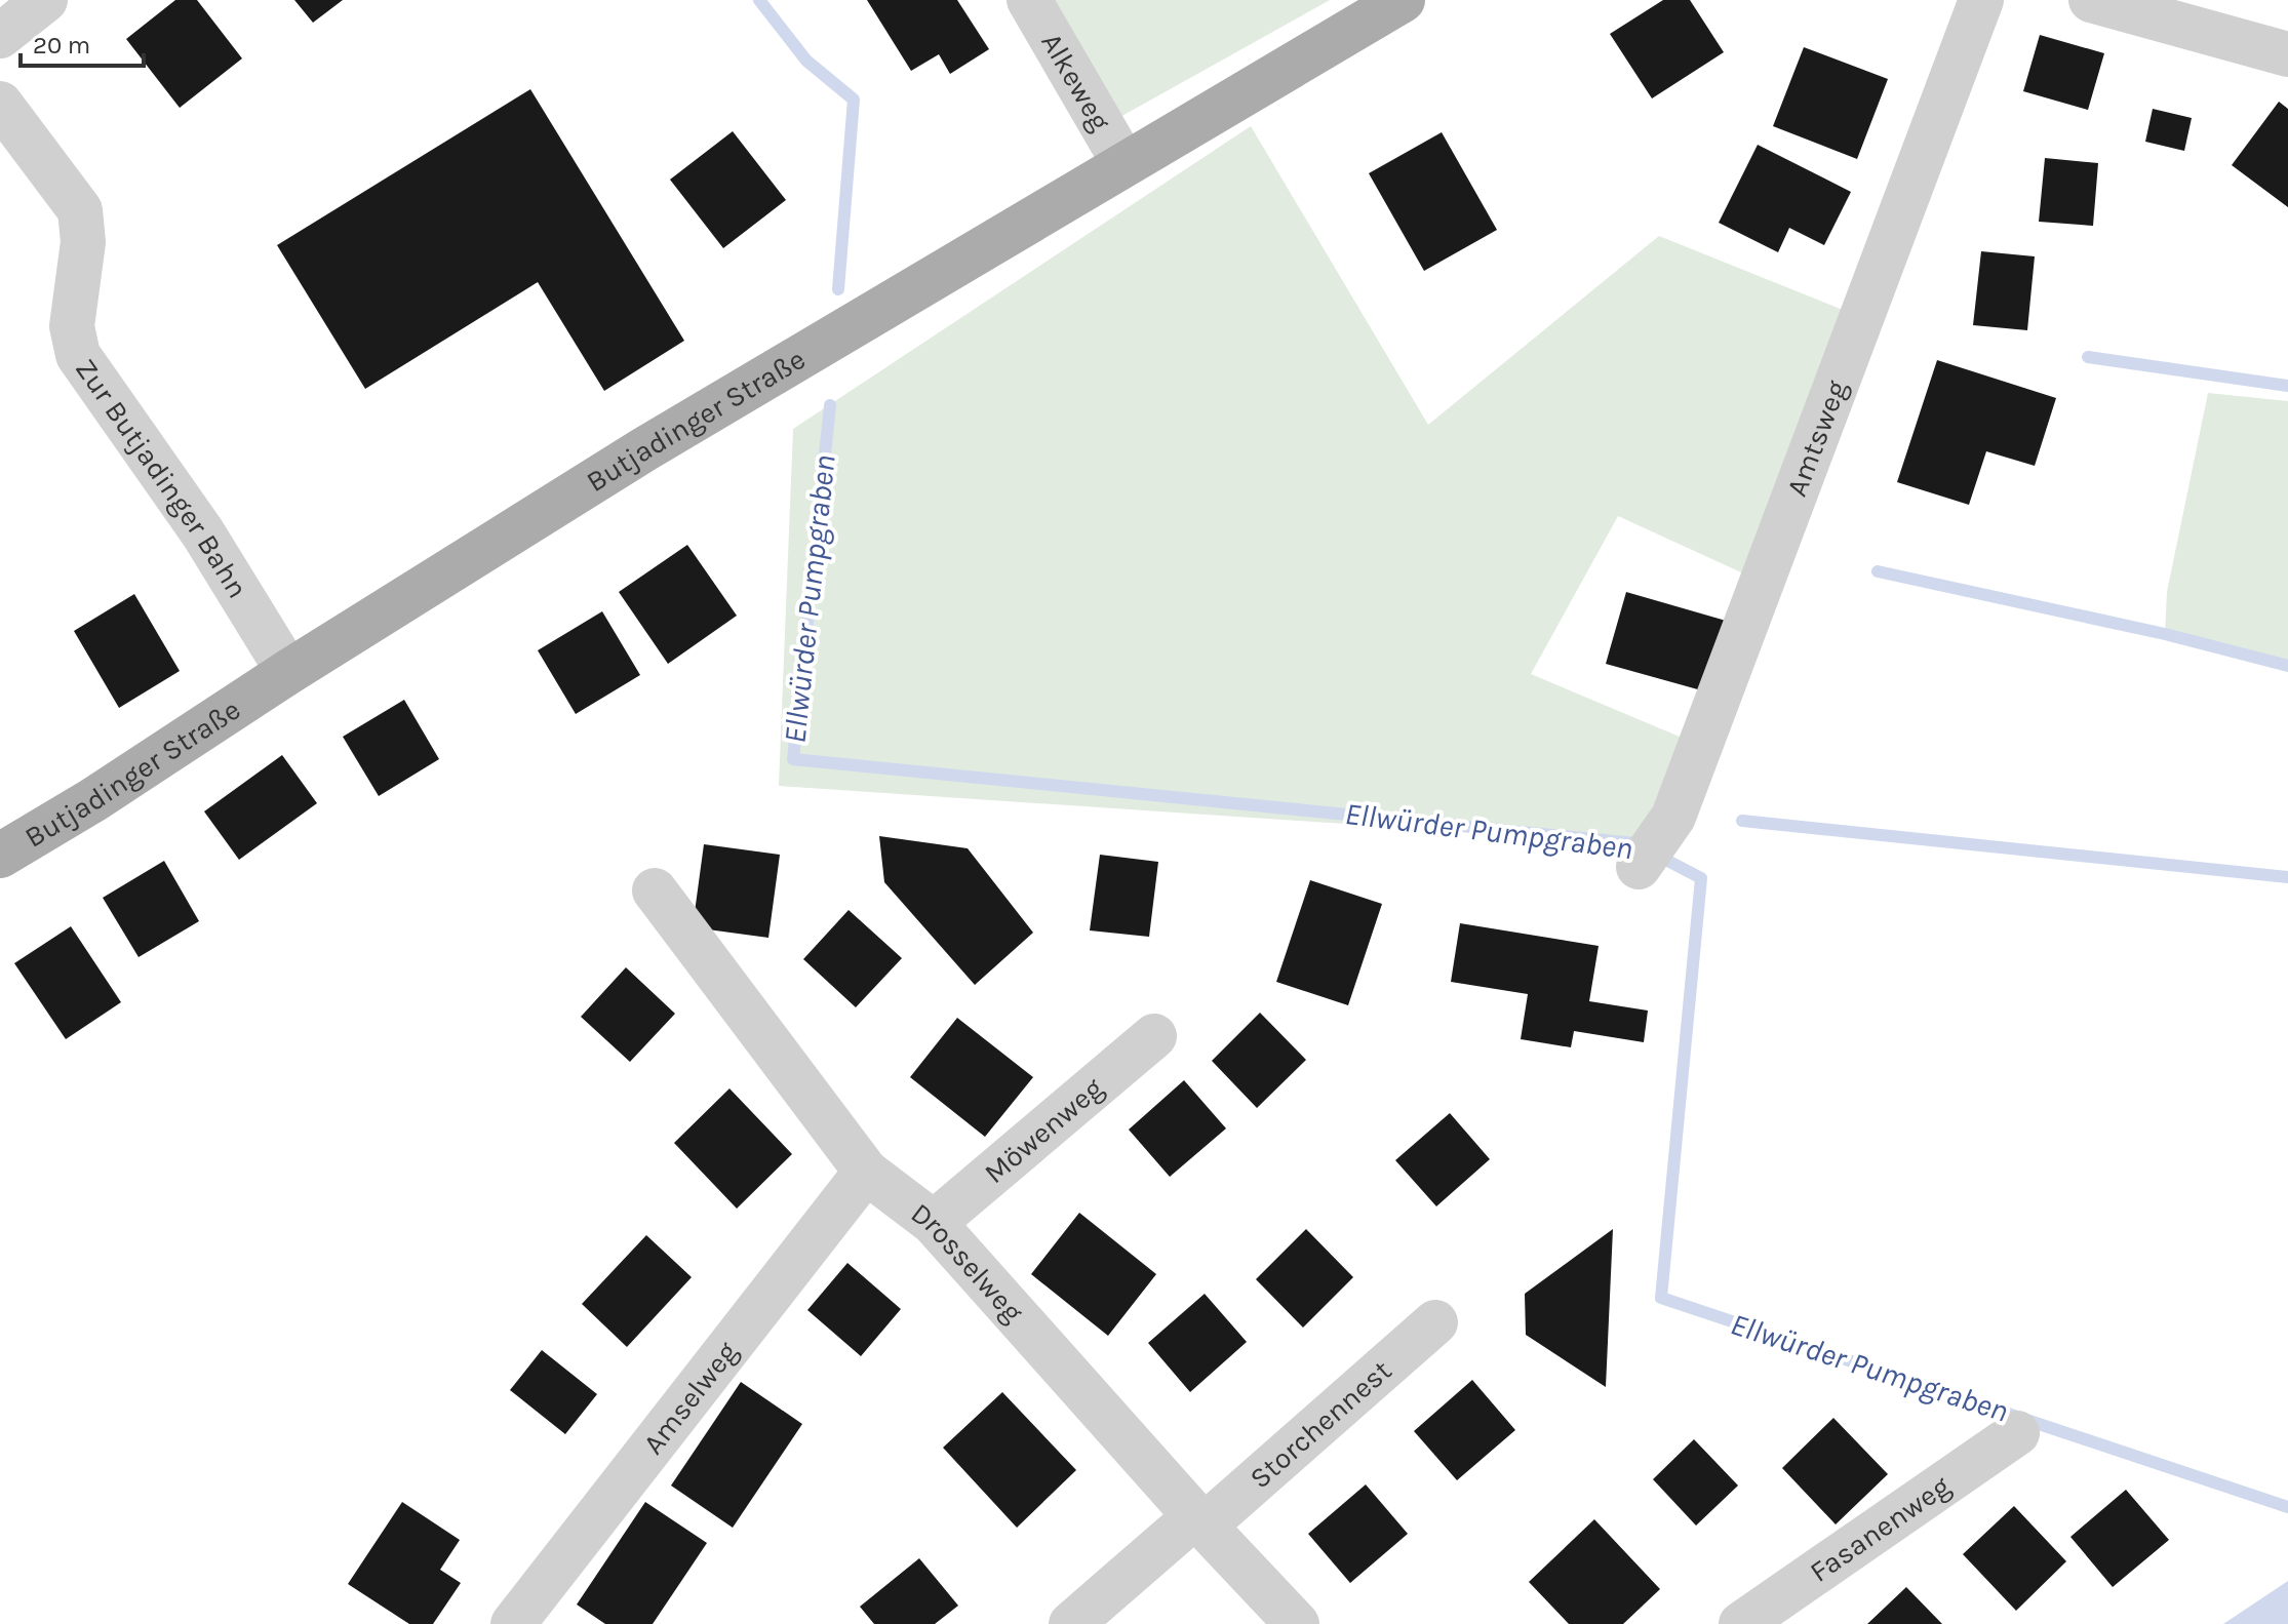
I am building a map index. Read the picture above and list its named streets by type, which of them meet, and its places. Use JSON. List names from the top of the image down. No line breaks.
{"streets":{"main road":["Butjadinger Straße"],"street":["Alkeweg","Amtsweg","Zur Butjadinger Bahn","Möwenweg","Drosselweg","Amselweg","Storchennest","Fasanenweg"]},"crossings":[["Alkeweg","Butjadinger Straße"],["Butjadinger Straße","Zur Butjadinger Bahn"],["Möwenweg","Drosselweg"],["Drosselweg","Amselweg"],["Drosselweg","Storchennest"]],"water":["Ellwürder Pumpgraben"],"scale_bar":"20 m"}
